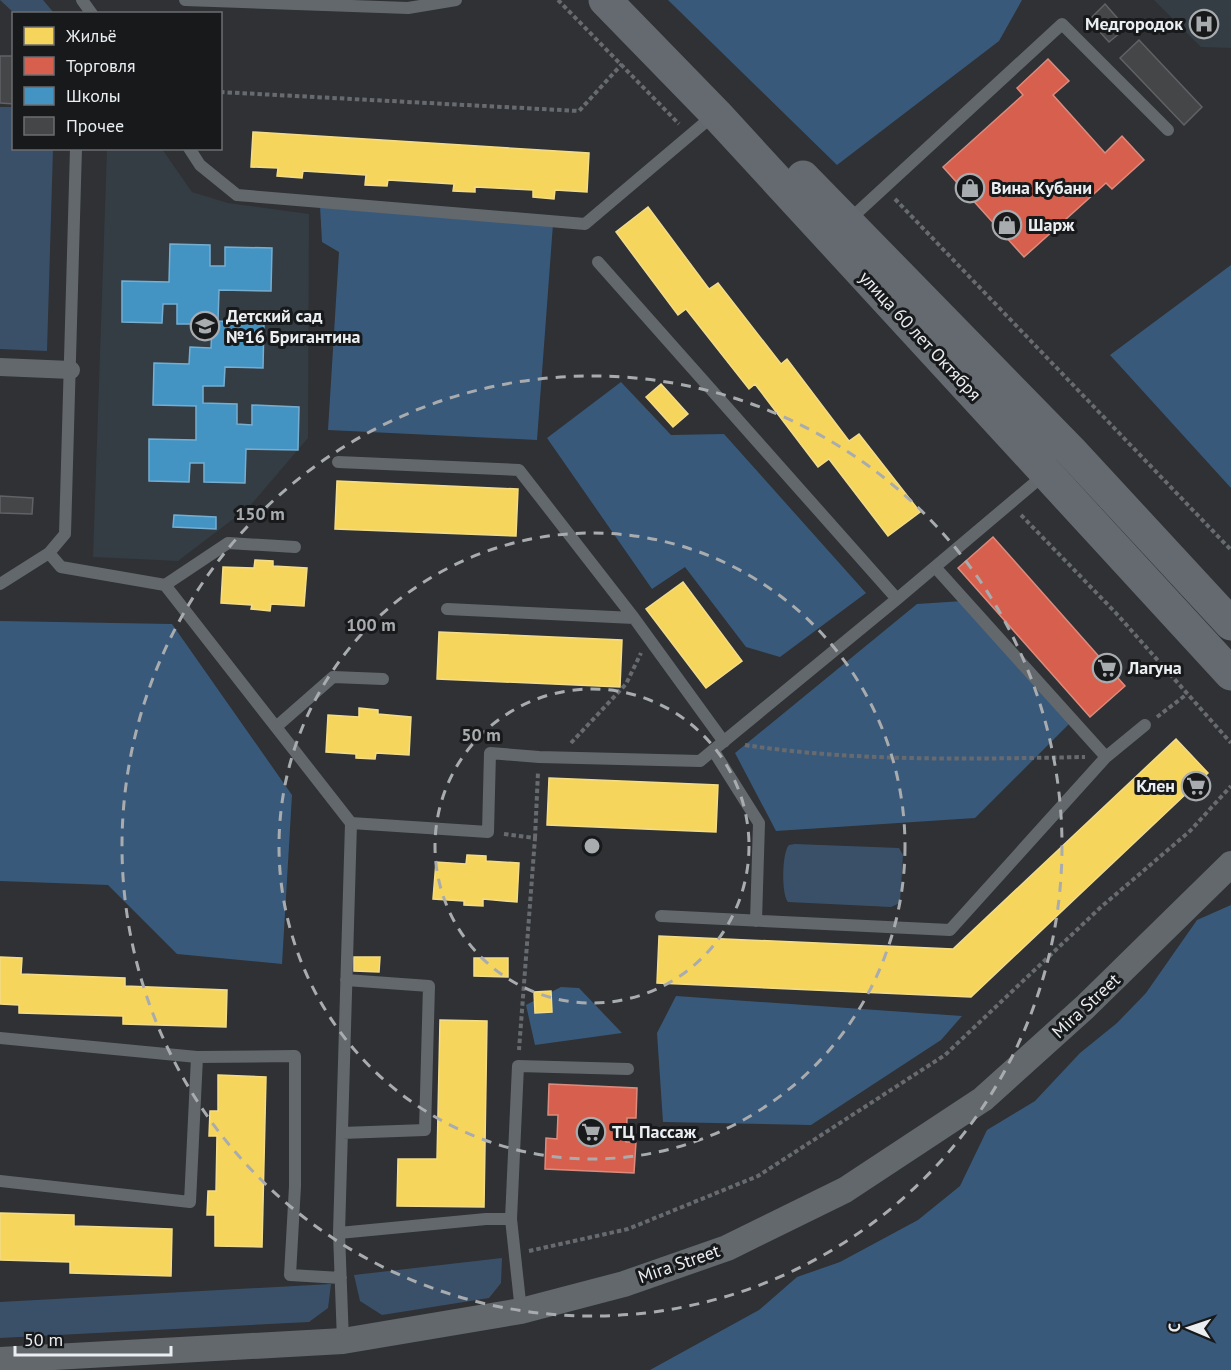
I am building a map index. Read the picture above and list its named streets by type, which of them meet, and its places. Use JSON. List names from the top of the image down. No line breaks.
{"streets":{"main road":["улица 60 лет Октября"],"street":["Mira Street"]},"places":{"hospital":["Медгородок"],"shop":["Вина Кубани","Шарж"],"school or university":["Детский сад №16 Бригантина"],"supermarket":["Лагуна","Клен","ТЦ Пассаж"]},"legend":["Жильё","Торговля","Школы","Прочее"],"scale_bar":"50 m","north":"left","rings":["150 m","100 m","50 m"]}
